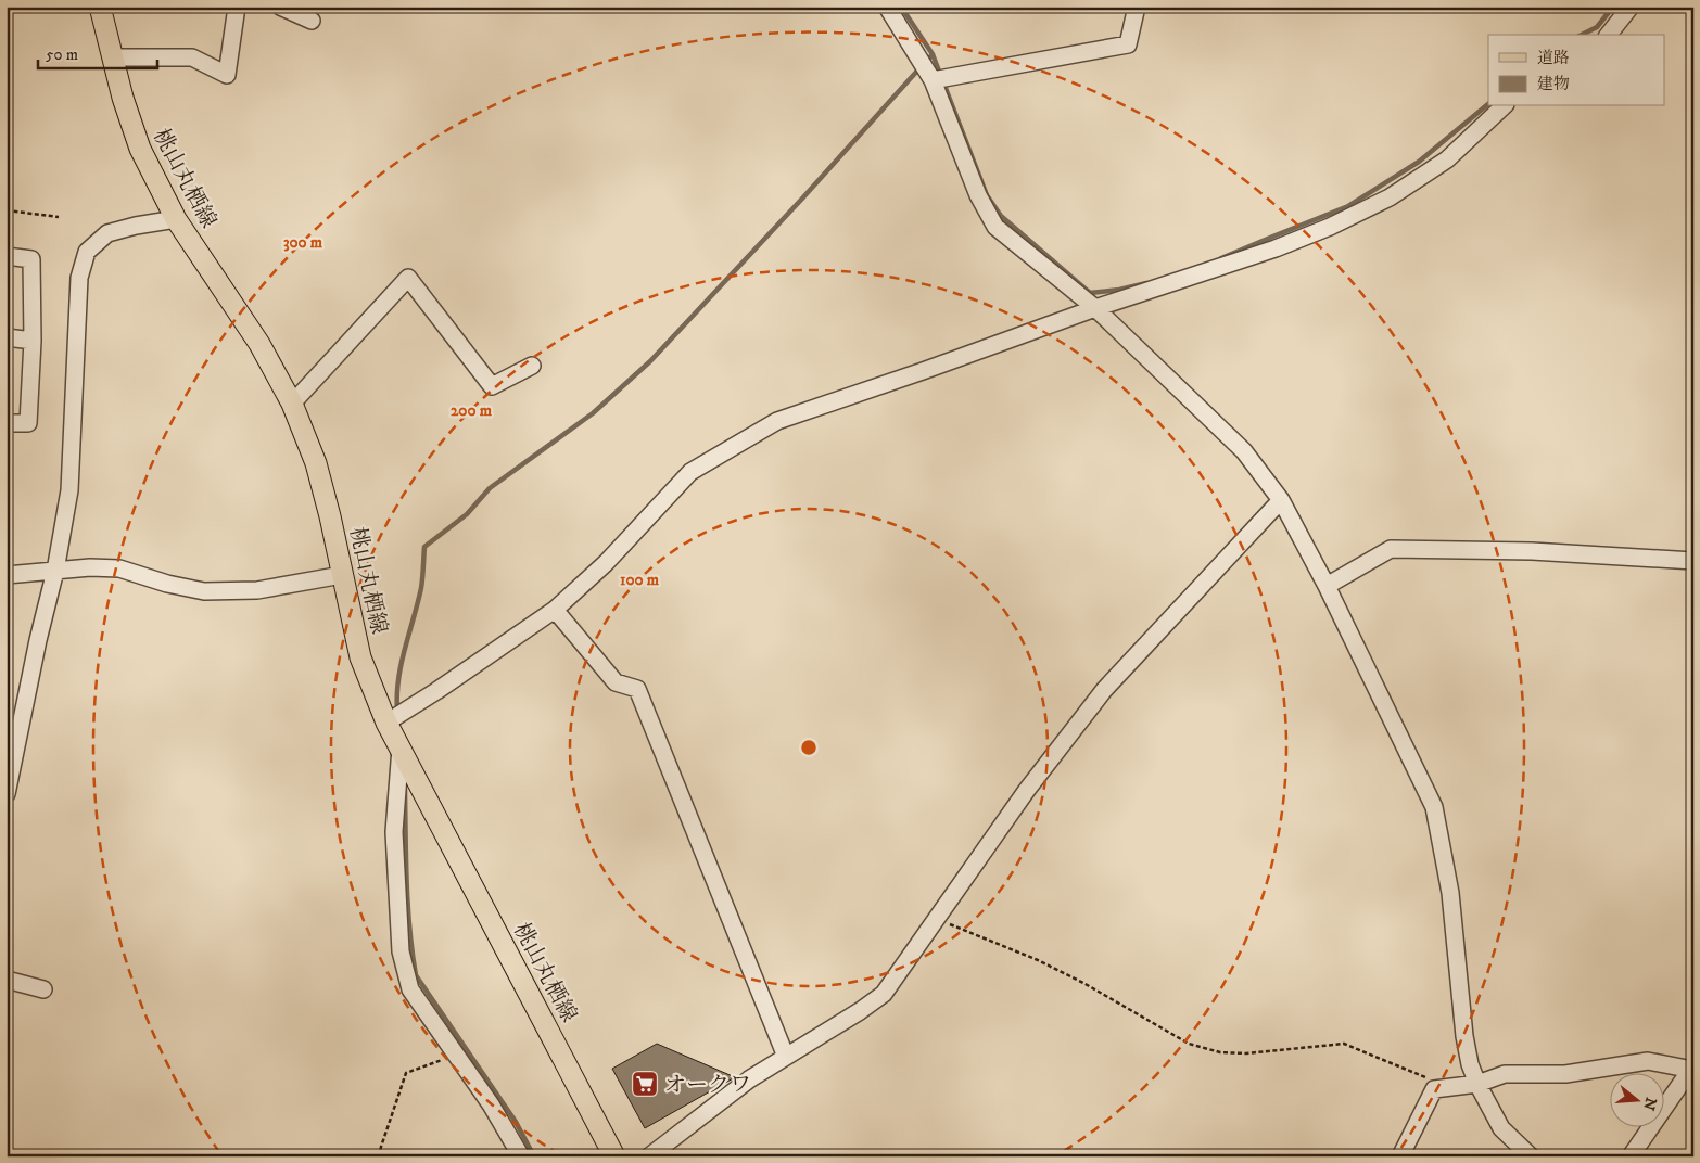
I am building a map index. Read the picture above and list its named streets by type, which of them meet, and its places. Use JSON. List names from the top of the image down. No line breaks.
{"streets":{"main road":["桃山丸栖線"]},"places":{"supermarket":["オークワ"]},"legend":["道路","建物"],"scale_bar":"50 m","north":"right","rings":["300 m","200 m","100 m"]}
